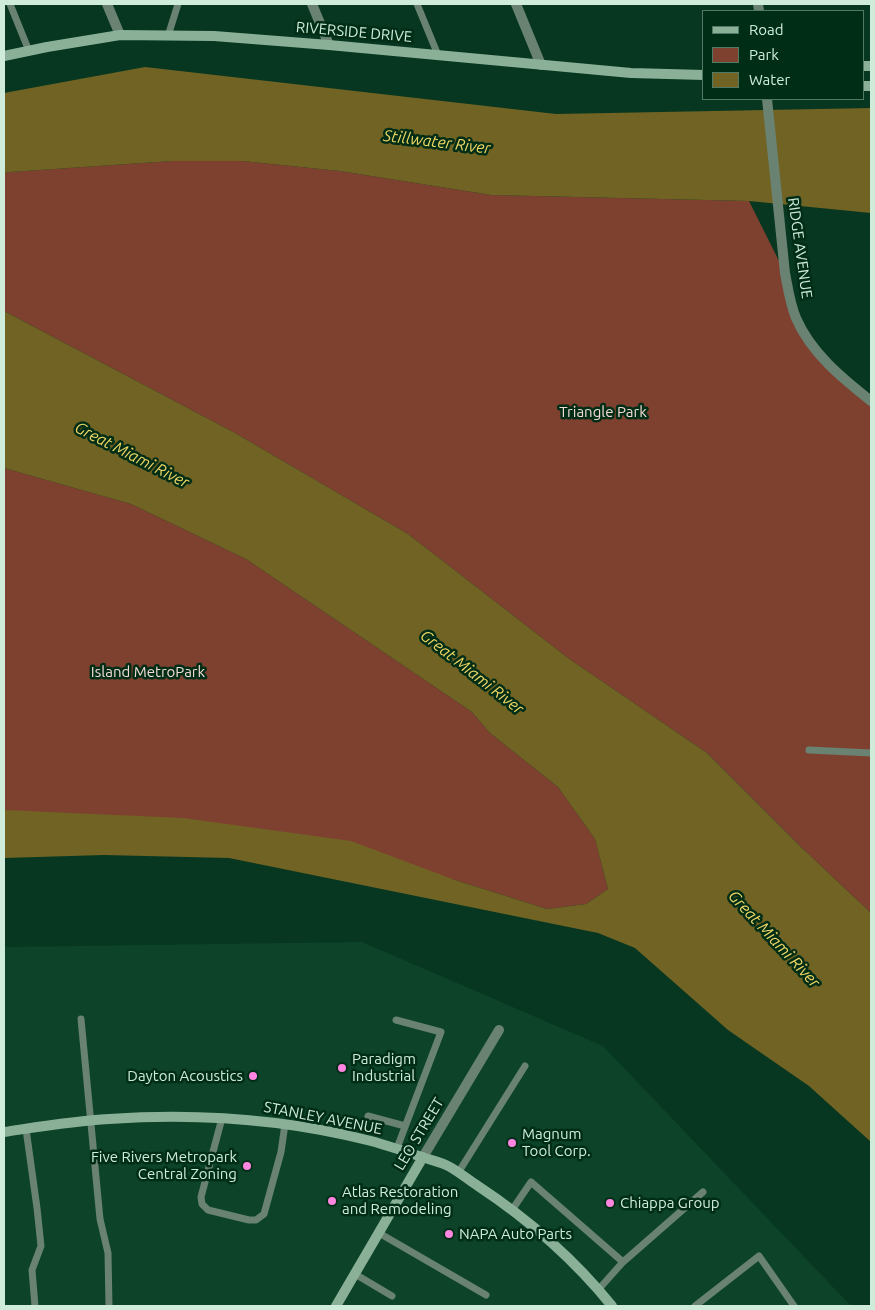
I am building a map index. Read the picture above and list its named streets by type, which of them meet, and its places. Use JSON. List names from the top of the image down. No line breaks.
{"streets":{"street":["RIVERSIDE DRIVE","RIDGE AVENUE","STANLEY AVENUE","LEO STREET"]},"crossings":[["STANLEY AVENUE","LEO STREET"]],"water":["Stillwater River","Great Miami River"],"parks":["Triangle Park","Island MetroPark"],"places":["Paradigm Industrial","Dayton Acoustics","Magnum Tool Corp.","Five Rivers Metropark Central Zoning","Atlas Restoration and Remodeling","Chiappa Group","NAPA Auto Parts"],"legend":["Road","Park","Water"]}
